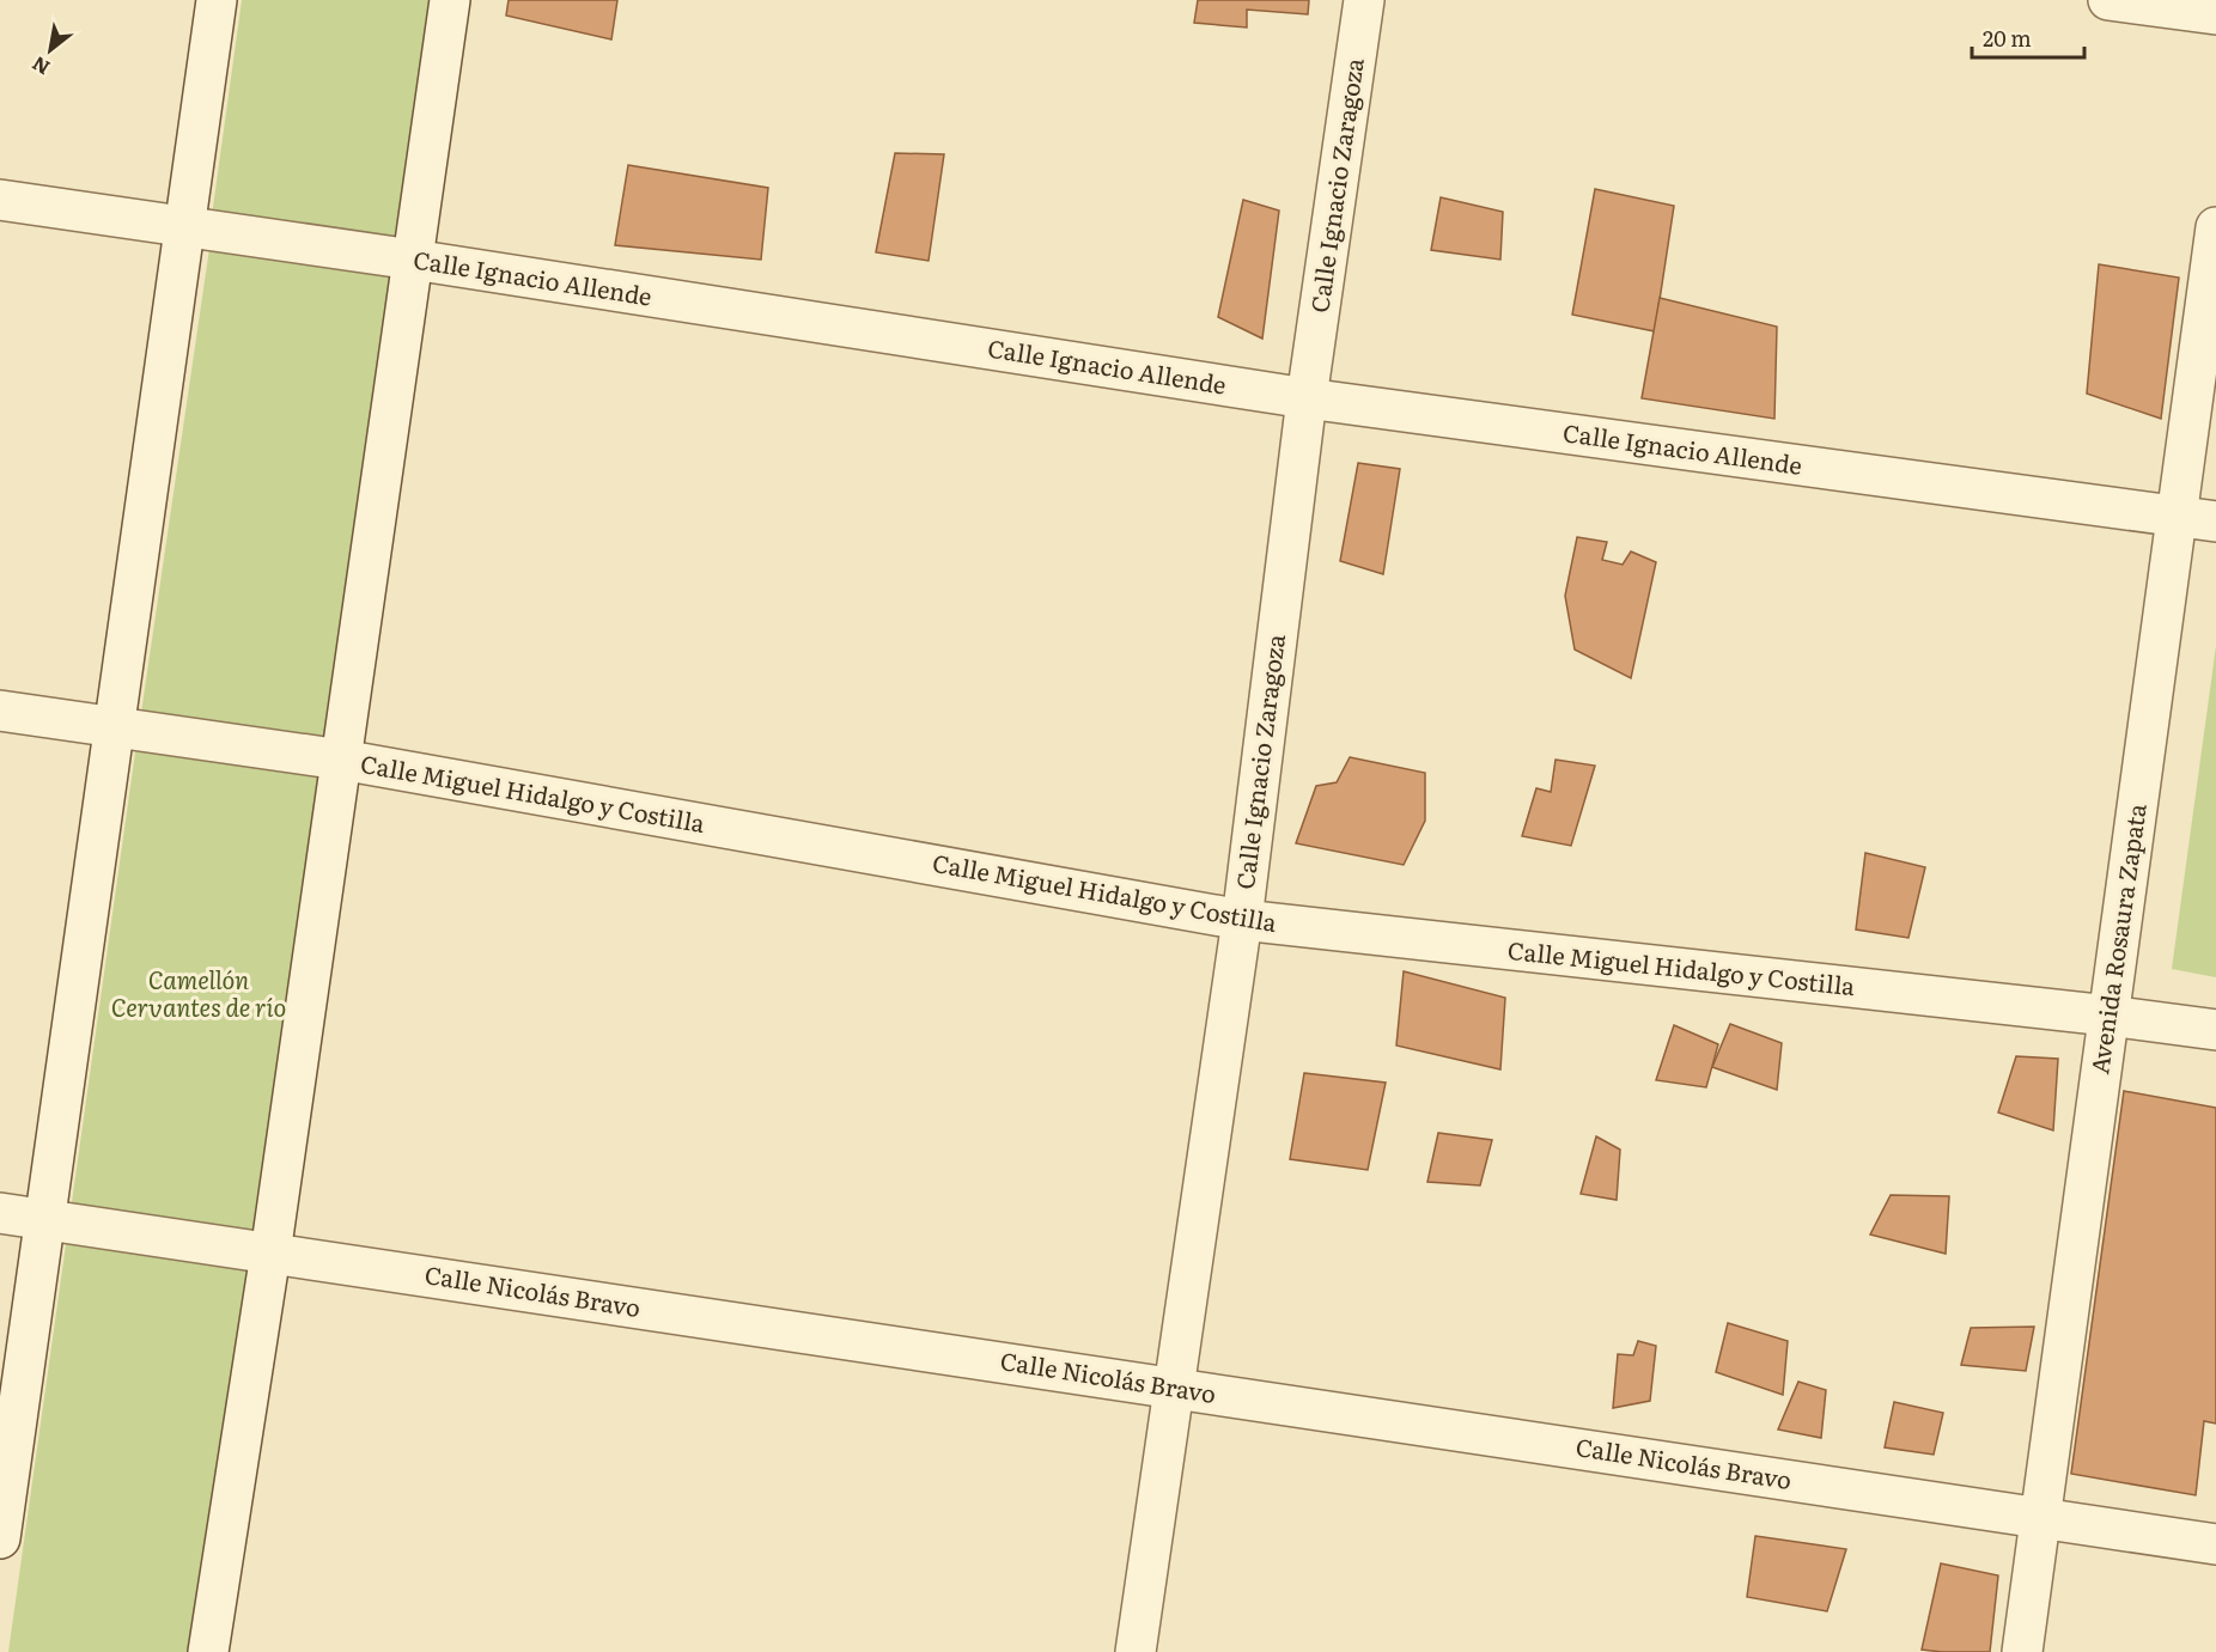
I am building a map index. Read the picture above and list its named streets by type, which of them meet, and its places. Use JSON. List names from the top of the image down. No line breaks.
{"streets":{"street":["Calle Ignacio Zaragoza","Calle Ignacio Allende","Calle Miguel Hidalgo y Costilla","Avenida Rosaura Zapata","Calle Nicolás Bravo"]},"crossings":[["Calle Ignacio Zaragoza","Calle Ignacio Allende"],["Calle Ignacio Zaragoza","Calle Miguel Hidalgo y Costilla"],["Calle Ignacio Zaragoza","Calle Nicolás Bravo"],["Calle Ignacio Allende","Avenida Rosaura Zapata"],["Calle Miguel Hidalgo y Costilla","Avenida Rosaura Zapata"],["Avenida Rosaura Zapata","Calle Nicolás Bravo"]],"parks":["Camellón Cervantes de río"],"scale_bar":"20 m","north":"bottom left"}
